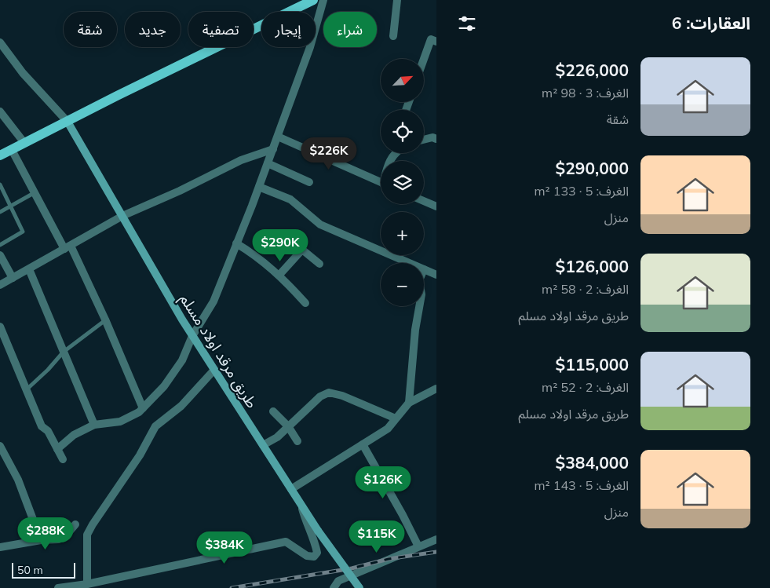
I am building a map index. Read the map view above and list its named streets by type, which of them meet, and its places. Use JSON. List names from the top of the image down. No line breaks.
{"streets":{"street":["طريق مرقد اولاد مسلم"]},"scale_bar":"50 m","north":"top right","page":{"heading":"العقارات: 6","chip":["شراء","إيجار","تصفية","جديد","شقة"],"list":[{"name":"$226,000","note":"الغرف: 3 · 98 m² · شقة"},{"name":"$290,000","note":"الغرف: 5 · 133 m² · منزل"},{"name":"$126,000","note":"الغرف: 2 · 58 m² · طريق مرقد اولاد مسلم"},{"name":"$115,000","note":"الغرف: 2 · 52 m² · طريق مرقد اولاد مسلم"},{"name":"$384,000","note":"الغرف: 5 · 143 m² · منزل"}],"map_buttons":["+","−"],"price":["$226K","$290K","$126K","$288K","$115K","$384K"],"scale":"50 m"}}
